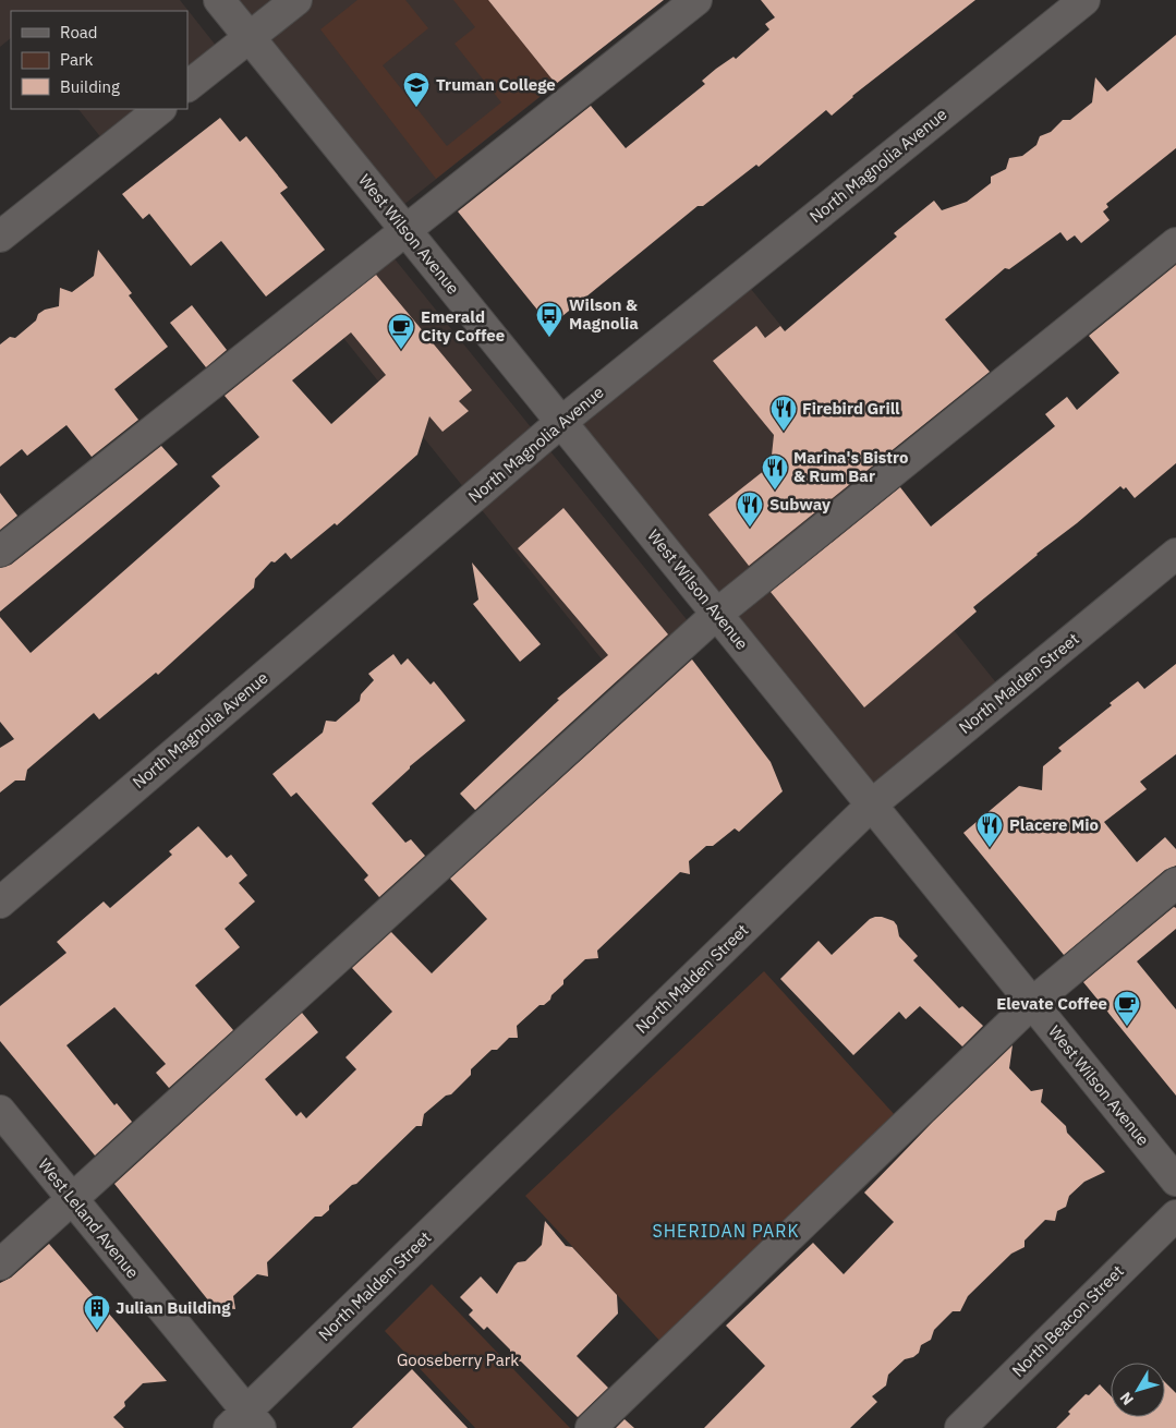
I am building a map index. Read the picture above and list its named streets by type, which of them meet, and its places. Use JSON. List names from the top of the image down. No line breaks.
{"streets":{"street":["North Magnolia Avenue","West Wilson Avenue","North Malden Street","West Leland Avenue","North Beacon Street"]},"crossings":[["North Magnolia Avenue","West Wilson Avenue"],["West Wilson Avenue","North Malden Street"],["North Malden Street","West Leland Avenue"]],"districts":["SHERIDAN PARK"],"parks":["Gooseberry Park"],"places":{"school or university":["Truman College"],"bus stop":["Wilson & Magnolia"],"cafe":["Emerald City Coffee","Elevate Coffee"],"restaurant":["Firebird Grill","Marina's Bistro & Rum Bar","Subway","Placere Mio"],"building":["Julian Building"]},"legend":["Road","Park","Building"],"north":"bottom left"}
